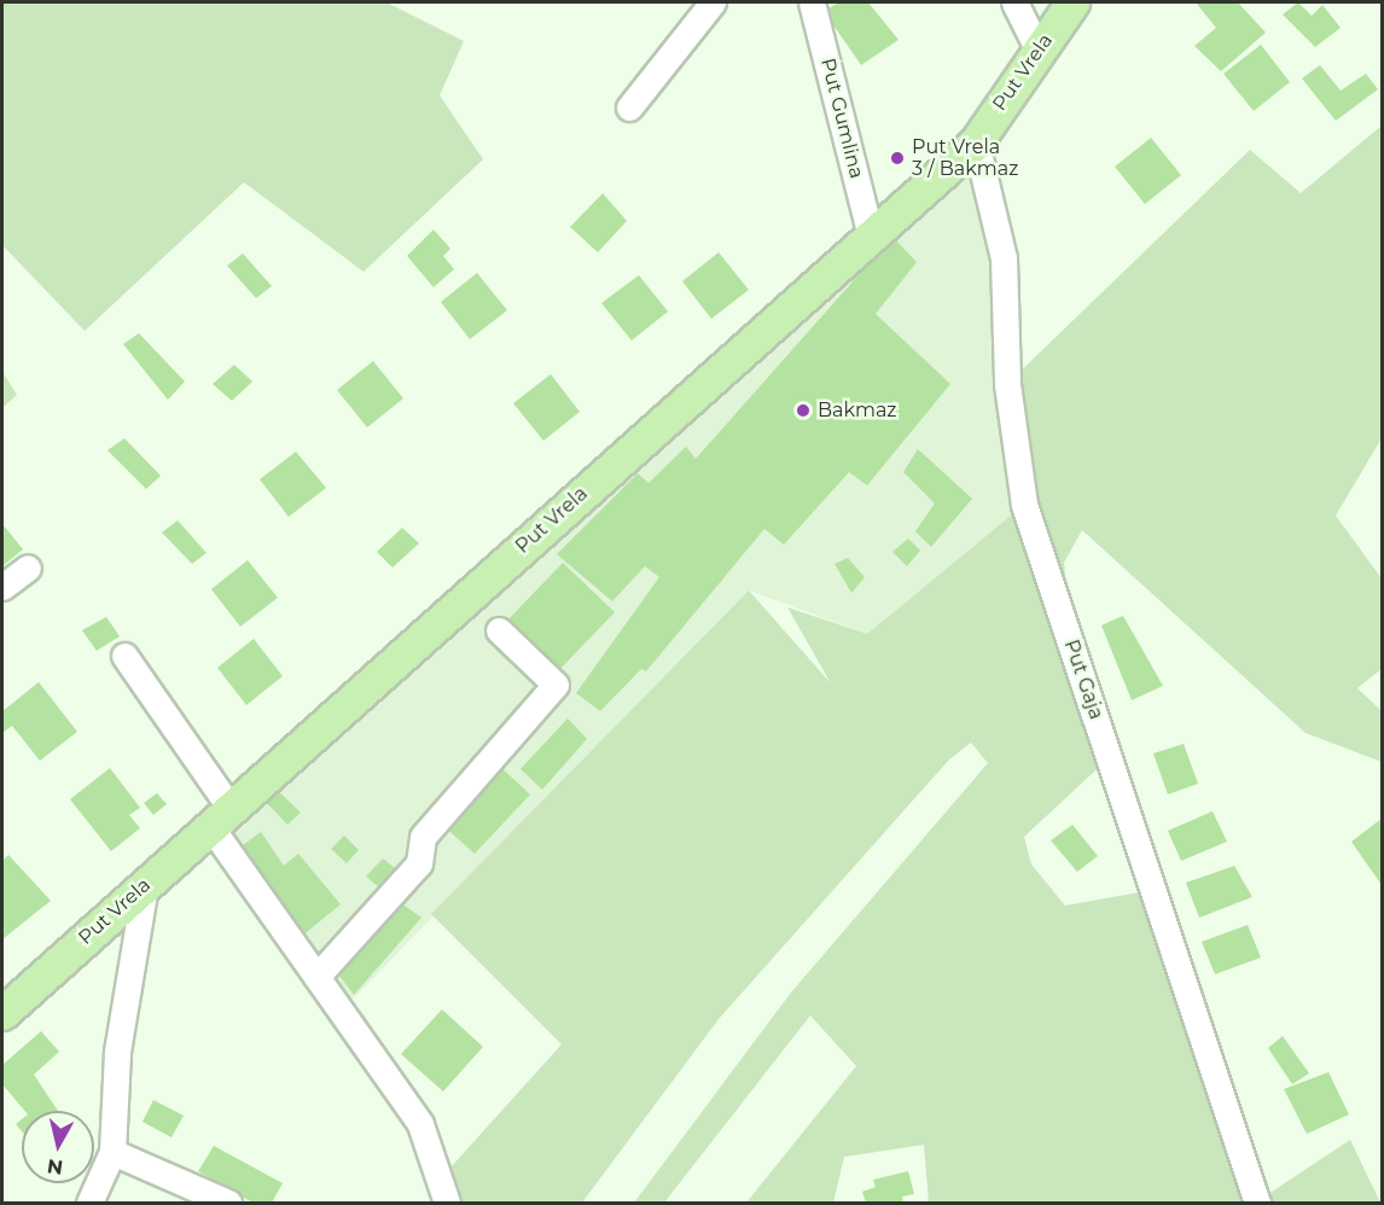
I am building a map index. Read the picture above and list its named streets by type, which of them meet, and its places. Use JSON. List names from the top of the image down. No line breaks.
{"streets":{"main road":["Put Vrela"],"street":["Put Gumlina","Put Gaja"]},"crossings":[["Put Vrela","Put Gumlina"],["Put Vrela","Put Gaja"]],"places":["Put Vrela 3 / Bakmaz","Bakmaz"],"north":"bottom"}
